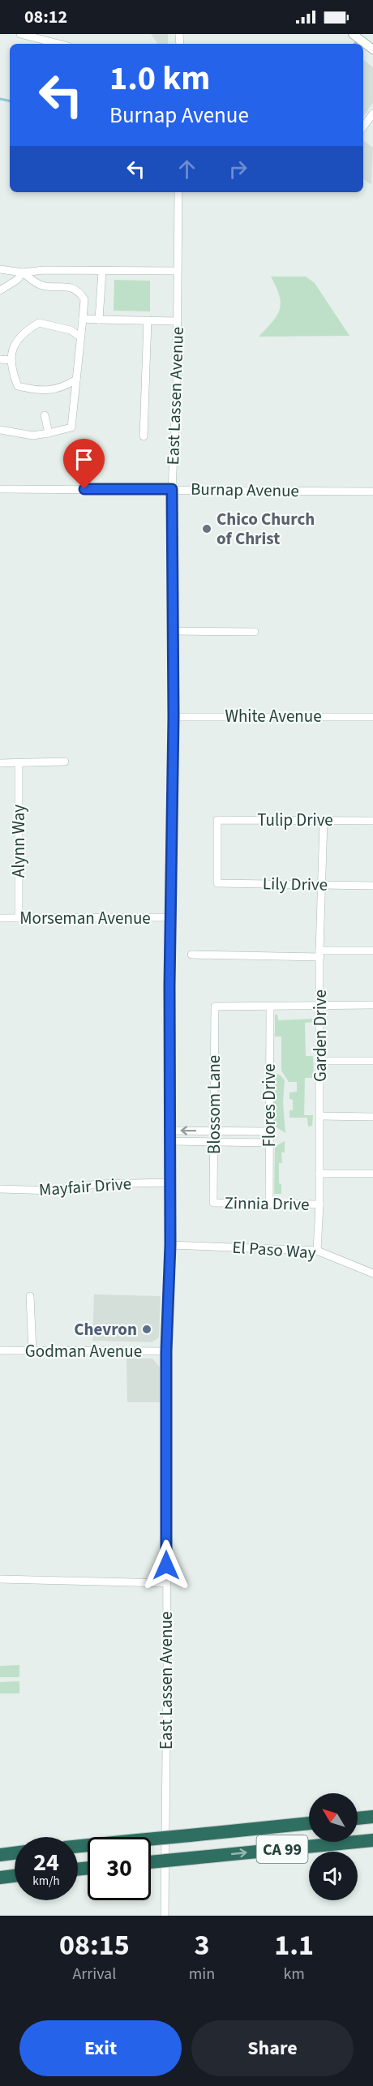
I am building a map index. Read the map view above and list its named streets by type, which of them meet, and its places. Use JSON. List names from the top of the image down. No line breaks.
{"streets":{"highway":["CA 99"],"street":["East Lassen Avenue","Burnap Avenue","White Avenue","Tulip Drive","Alynn Way","Lily Drive","Morseman Avenue","Garden Drive","Blossom Lane","Flores Drive","Mayfair Drive","Zinnia Drive","El Paso Way","Godman Avenue"]},"crossings":[["East Lassen Avenue","Burnap Avenue"],["East Lassen Avenue","White Avenue"],["East Lassen Avenue","Morseman Avenue"],["East Lassen Avenue","Mayfair Drive"],["East Lassen Avenue","El Paso Way"],["East Lassen Avenue","Godman Avenue"],["Tulip Drive","Lily Drive"],["Tulip Drive","Garden Drive"],["Alynn Way","Morseman Avenue"],["Lily Drive","Garden Drive"],["Garden Drive","Zinnia Drive"],["Garden Drive","El Paso Way"],["Blossom Lane","Flores Drive"],["Blossom Lane","Zinnia Drive"],["Flores Drive","Zinnia Drive"]],"places":["Chico Church of Christ","Chevron"],"north":"top left","page":{"status":"08:12","turn":["1.0 km","Burnap Avenue"],"speed":"24 km/h","limit":"30","eta":["08:15","Arrival","3","min","1.1","km"],"buttons":["Exit","Share"]}}
